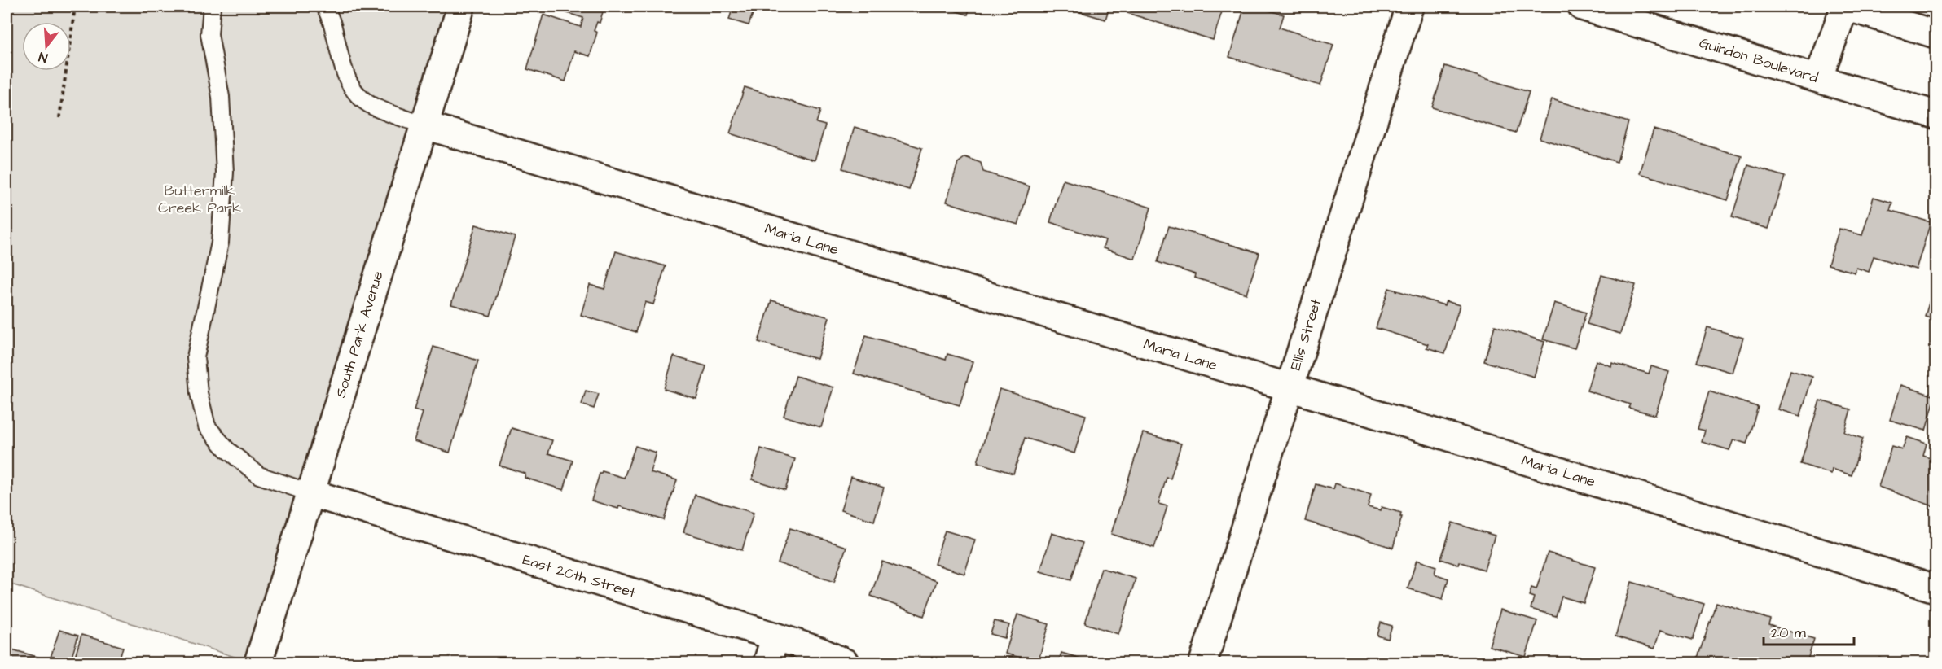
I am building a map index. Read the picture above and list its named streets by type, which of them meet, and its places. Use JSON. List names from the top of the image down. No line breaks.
{"streets":{"street":["Guindon Boulevard","Maria Lane","South Park Avenue","Ellis Street","East 20th Street"]},"crossings":[["Maria Lane","South Park Avenue"],["Maria Lane","Ellis Street"],["South Park Avenue","East 20th Street"]],"parks":["Buttermilk Creek Park"],"scale_bar":"20 m","north":"bottom"}
